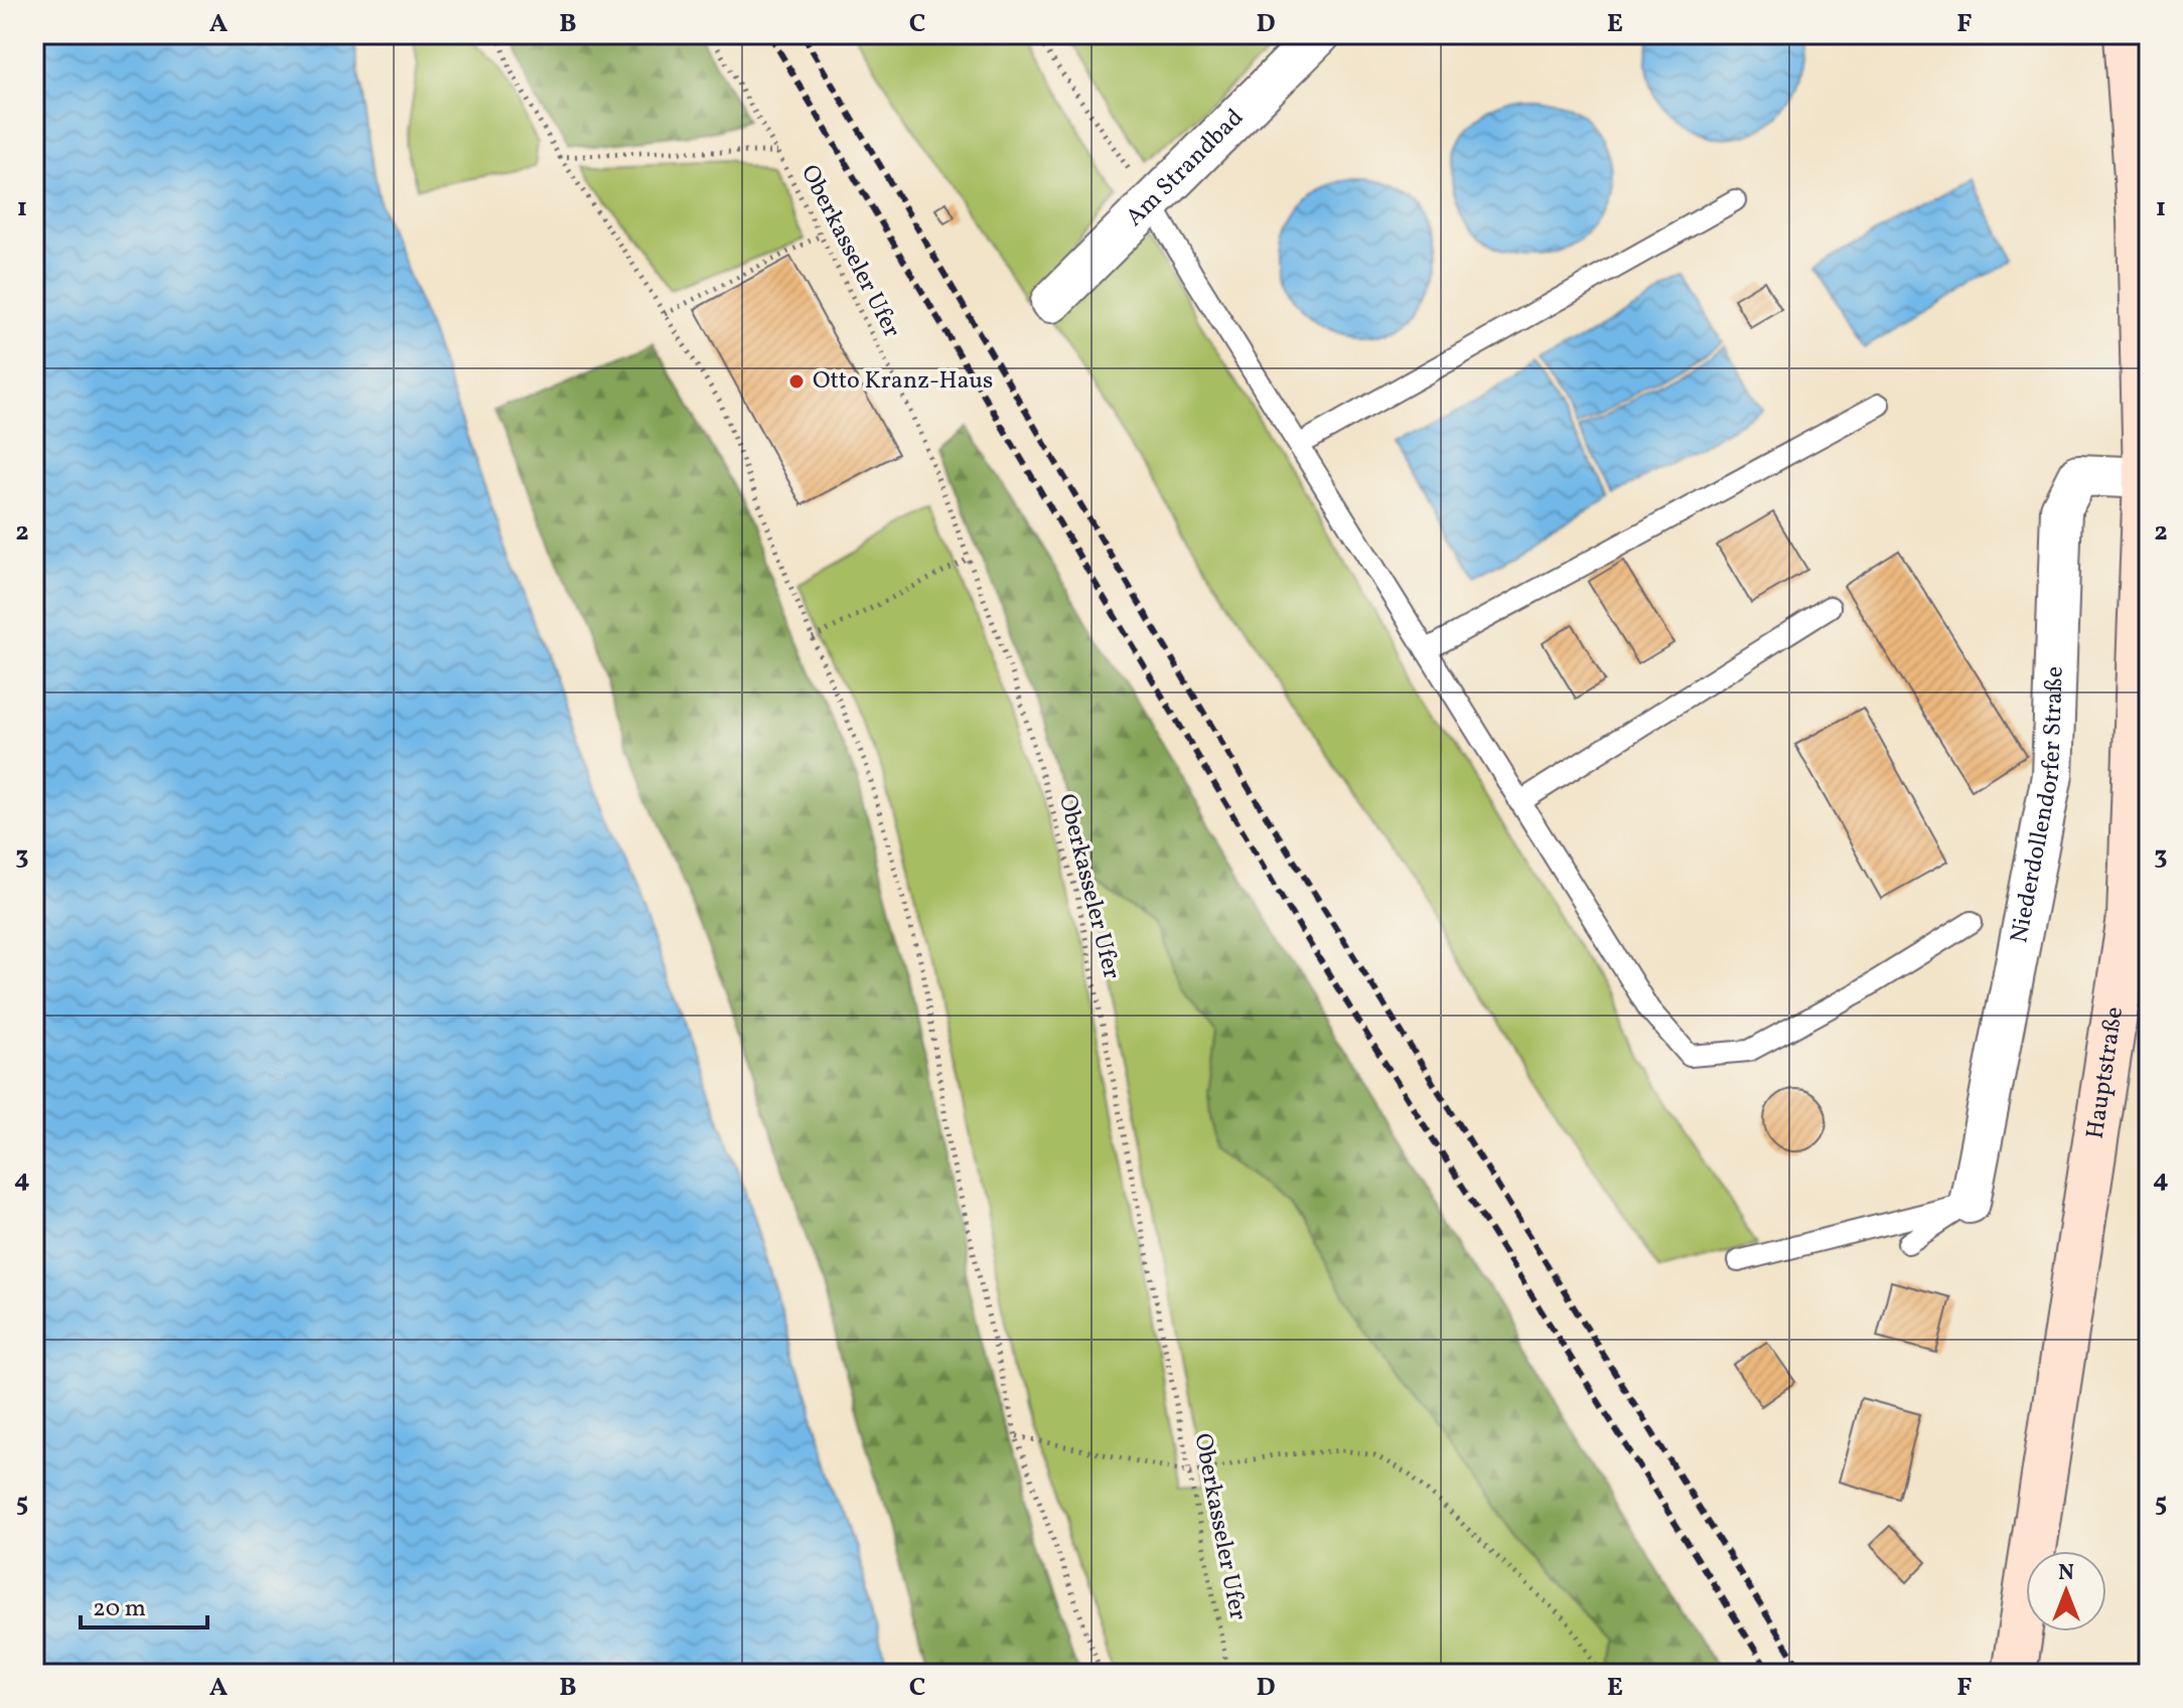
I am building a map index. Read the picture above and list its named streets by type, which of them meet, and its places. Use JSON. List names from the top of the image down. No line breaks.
{"streets":{"main road":["Hauptstraße"],"street":["Am Strandbad","Niederdollendorfer Straße"],"path":["Oberkasseler Ufer"]},"crossings":[["Niederdollendorfer Straße","Hauptstraße"]],"places":["Otto Kranz-Haus"],"scale_bar":"20 m","north":"top","grid":{"columns":["A","B","C","D","E","F"],"rows":["1","2","3","4","5"]}}
